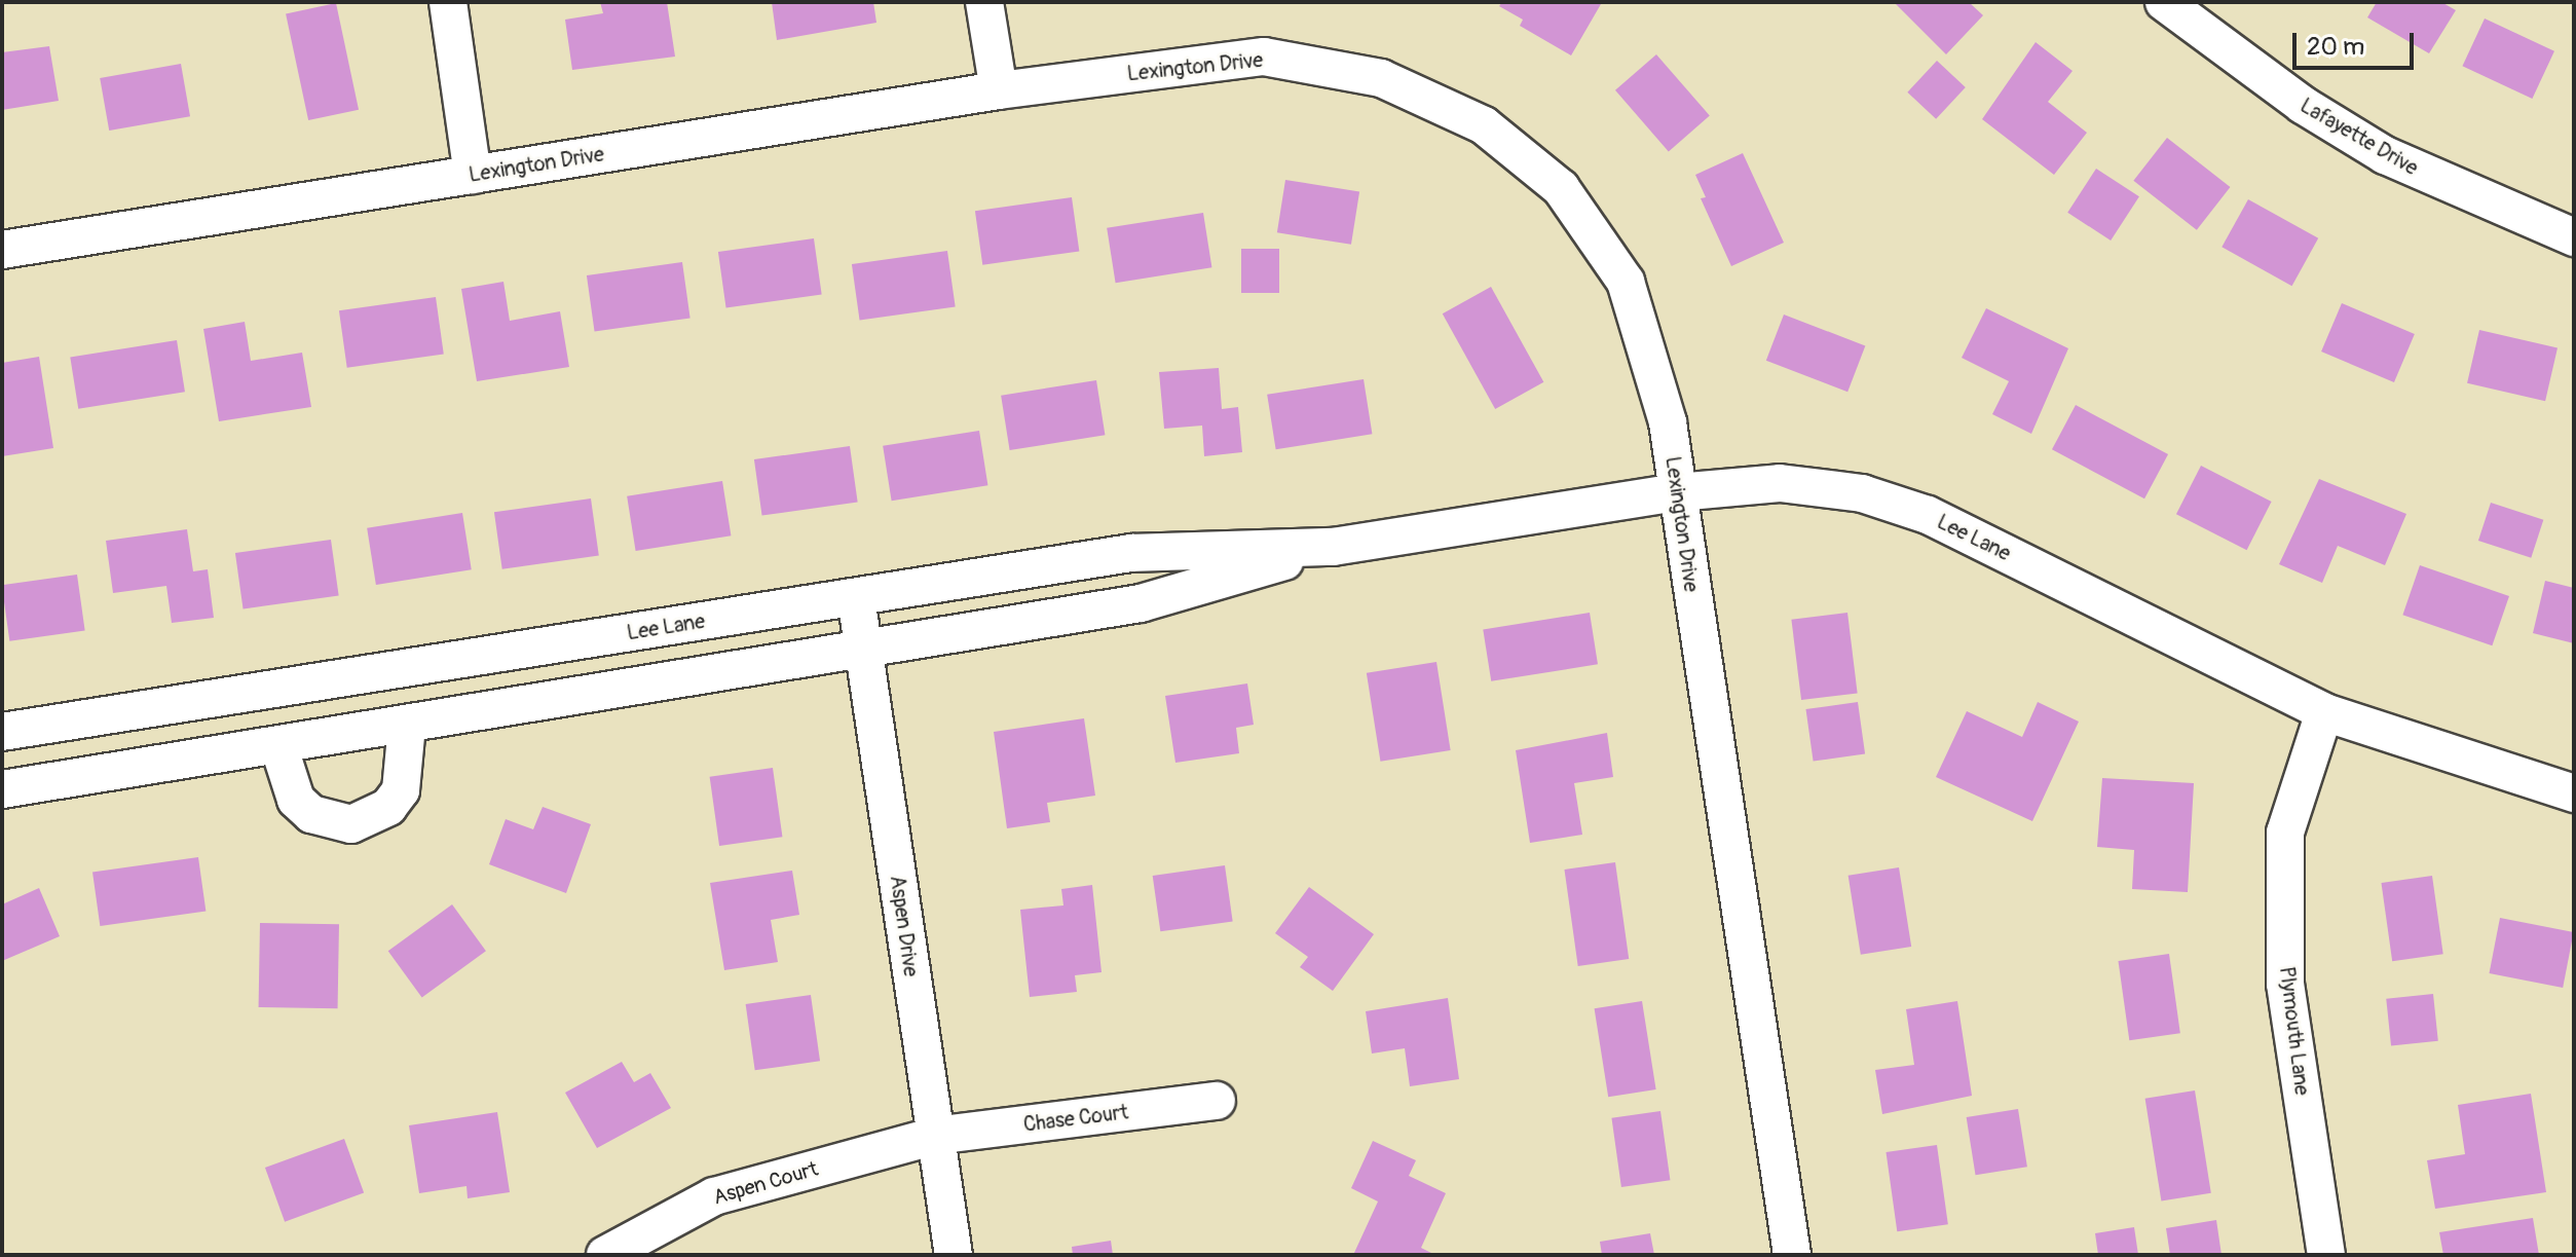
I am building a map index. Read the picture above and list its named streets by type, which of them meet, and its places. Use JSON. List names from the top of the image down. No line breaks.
{"streets":{"street":["Lexington Drive","Lafayette Drive","Lee Lane","Aspen Drive","Plymouth Lane","Chase Court","Aspen Court"]},"crossings":[["Lexington Drive","Lee Lane"],["Lee Lane","Aspen Drive"],["Lee Lane","Plymouth Lane"],["Aspen Drive","Chase Court"],["Aspen Drive","Aspen Court"],["Chase Court","Aspen Court"]],"scale_bar":"20 m"}
